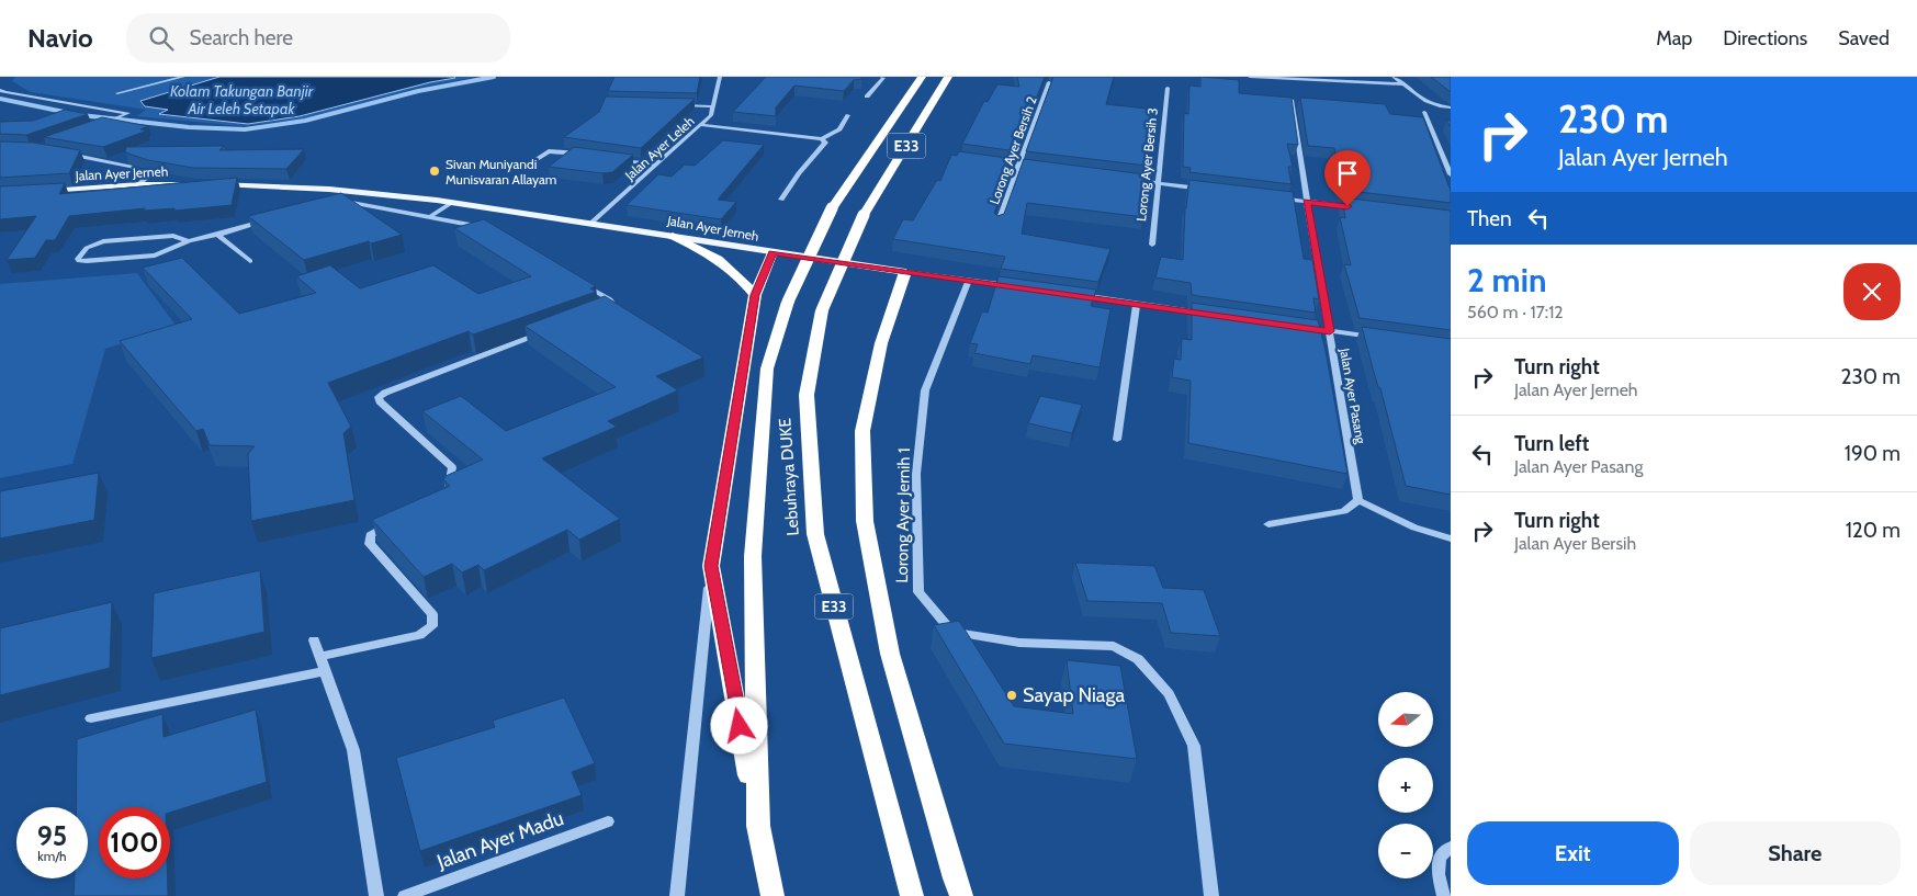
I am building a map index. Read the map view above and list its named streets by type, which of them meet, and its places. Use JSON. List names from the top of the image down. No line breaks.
{"streets":{"highway":["E33","Lebuhraya DUKE"],"main road":["Jalan Ayer Jerneh"],"street":["Jalan Ayer Leleh","Lorong Ayer Bersih 2","Lorong Ayer Bersih 3","Jalan Ayer Pasang","Lorong Ayer Jernih 1","Jalan Ayer Madu"]},"crossings":[["Jalan Ayer Leleh","Jalan Ayer Jerneh"],["Jalan Ayer Jerneh","Lorong Ayer Jernih 1"]],"water":["Kolam Takungan Banjir Air Leleh Setapak"],"places":["Sivan Muniyandi Munisvaran Allayam","Sayap Niaga"],"north":"left","page":{"header":"Navio","search":"Search here","nav":["Map","Directions","Saved"],"turn":["230 m","Jalan Ayer Jerneh"],"then":"Then","heading":["2 min","560 m · 17:12"],"list":[{"name":"Turn right","note":"Jalan Ayer Jerneh","value":"230 m"},{"name":"Turn left","note":"Jalan Ayer Pasang","value":"190 m"},{"name":"Turn right","note":"Jalan Ayer Bersih","value":"120 m"}],"map_buttons":["+","−"],"speed":"95 km/h","limit":"100","buttons":["Exit","Share"]}}
